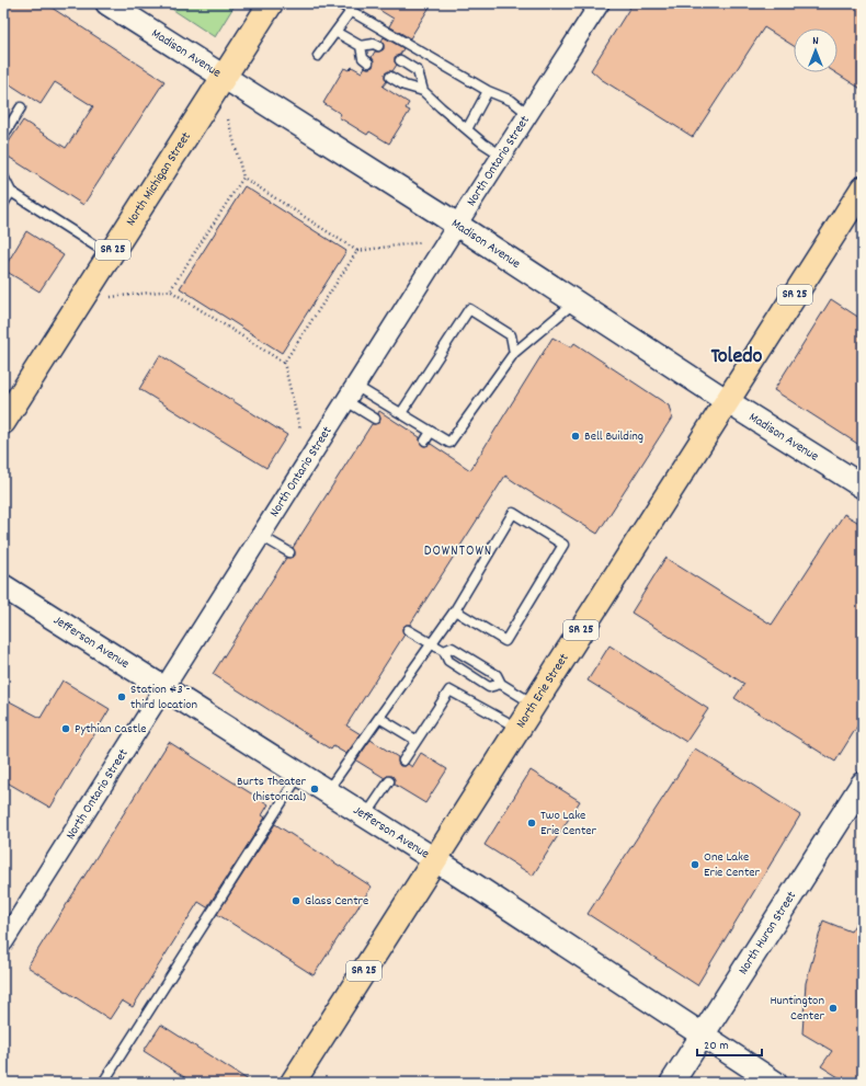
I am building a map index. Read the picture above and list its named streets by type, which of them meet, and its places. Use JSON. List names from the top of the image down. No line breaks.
{"streets":{"main road":["North Michigan Street","SR 25","North Erie Street"],"street":["Madison Avenue","North Ontario Street","Jefferson Avenue","North Huron Street"]},"crossings":[["Madison Avenue","North Ontario Street"],["Madison Avenue","North Michigan Street"],["Madison Avenue","North Erie Street"],["North Ontario Street","Jefferson Avenue"],["Jefferson Avenue","North Erie Street"],["Jefferson Avenue","North Huron Street"]],"districts":["Toledo","DOWNTOWN"],"places":["Bell Building","Station #3 - third location","Pythian Castle","Burts Theater (historical)","Two Lake Erie Center","One Lake Erie Center","Glass Centre","Huntington Center"],"scale_bar":"20 m","north":"top"}
